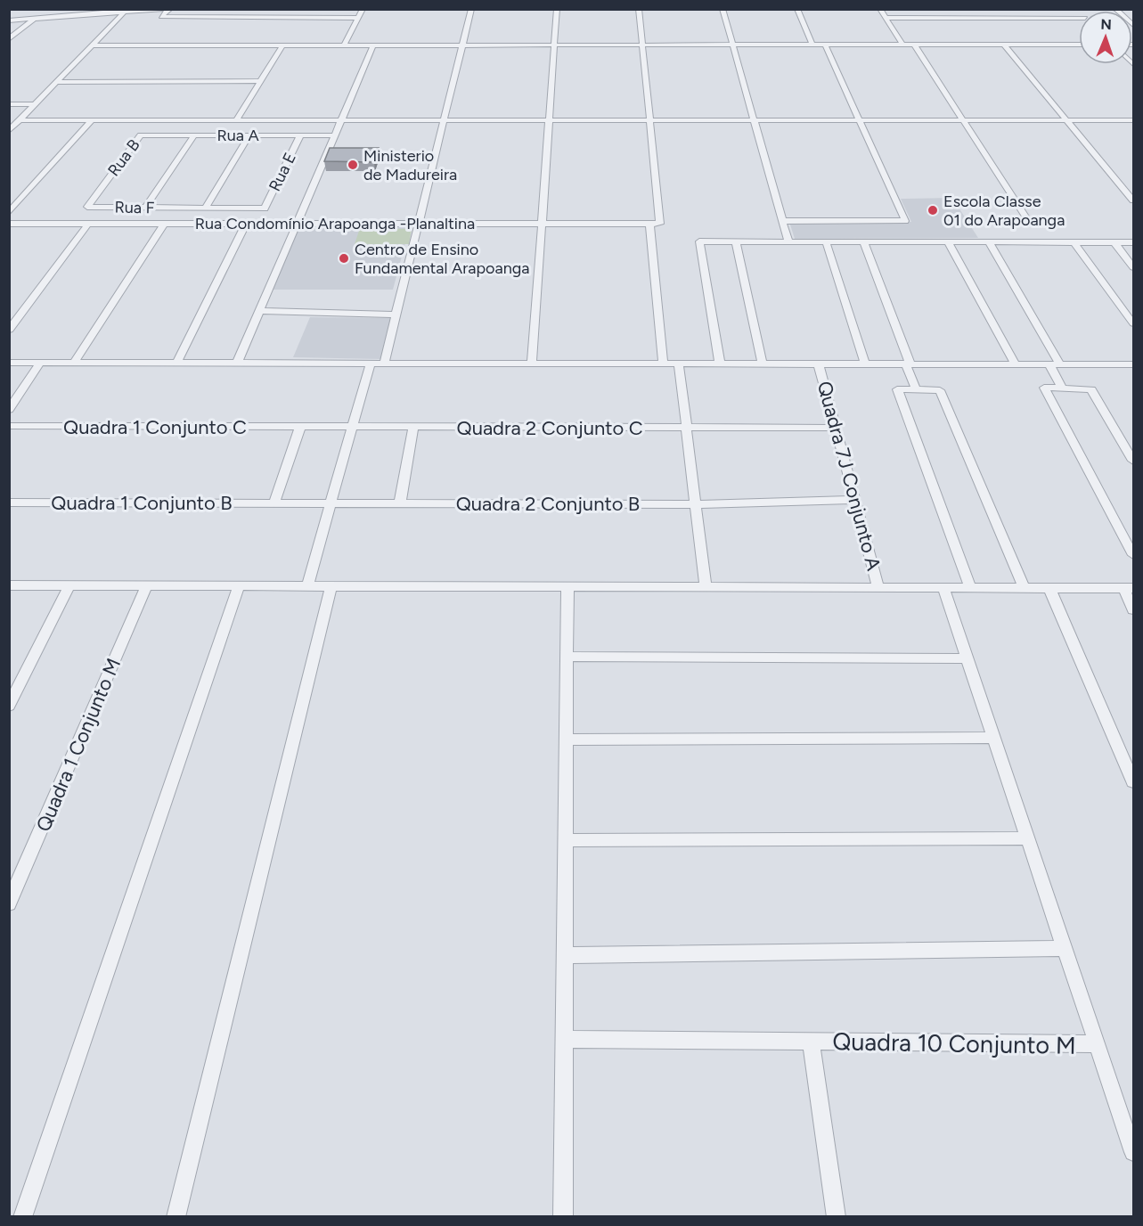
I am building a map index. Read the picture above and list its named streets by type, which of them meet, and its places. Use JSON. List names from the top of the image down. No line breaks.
{"streets":{"street":["Rua A","Rua B","Rua E","Rua F","Rua Condomínio Arapoanga -Planaltina","Quadra 1 Conjunto C","Quadra 2 Conjunto C","Quadra 7J Conjunto A","Quadra 1 Conjunto B","Quadra 2 Conjunto B","Quadra 1 Conjunto M","Quadra 10 Conjunto M"]},"crossings":[["Rua A","Rua B"],["Rua A","Rua E"],["Rua B","Rua F"],["Rua E","Rua F"],["Rua F","Rua Condomínio Arapoanga -Planaltina"],["Quadra 1 Conjunto C","Quadra 2 Conjunto C"],["Quadra 2 Conjunto C","Quadra 7J Conjunto A"],["Quadra 7J Conjunto A","Quadra 2 Conjunto B"],["Quadra 1 Conjunto B","Quadra 2 Conjunto B"]],"places":["Ministerio de Madureira","Escola Classe 01 do Arapoanga","Centro de Ensino Fundamental Arapoanga"],"north":"top"}
